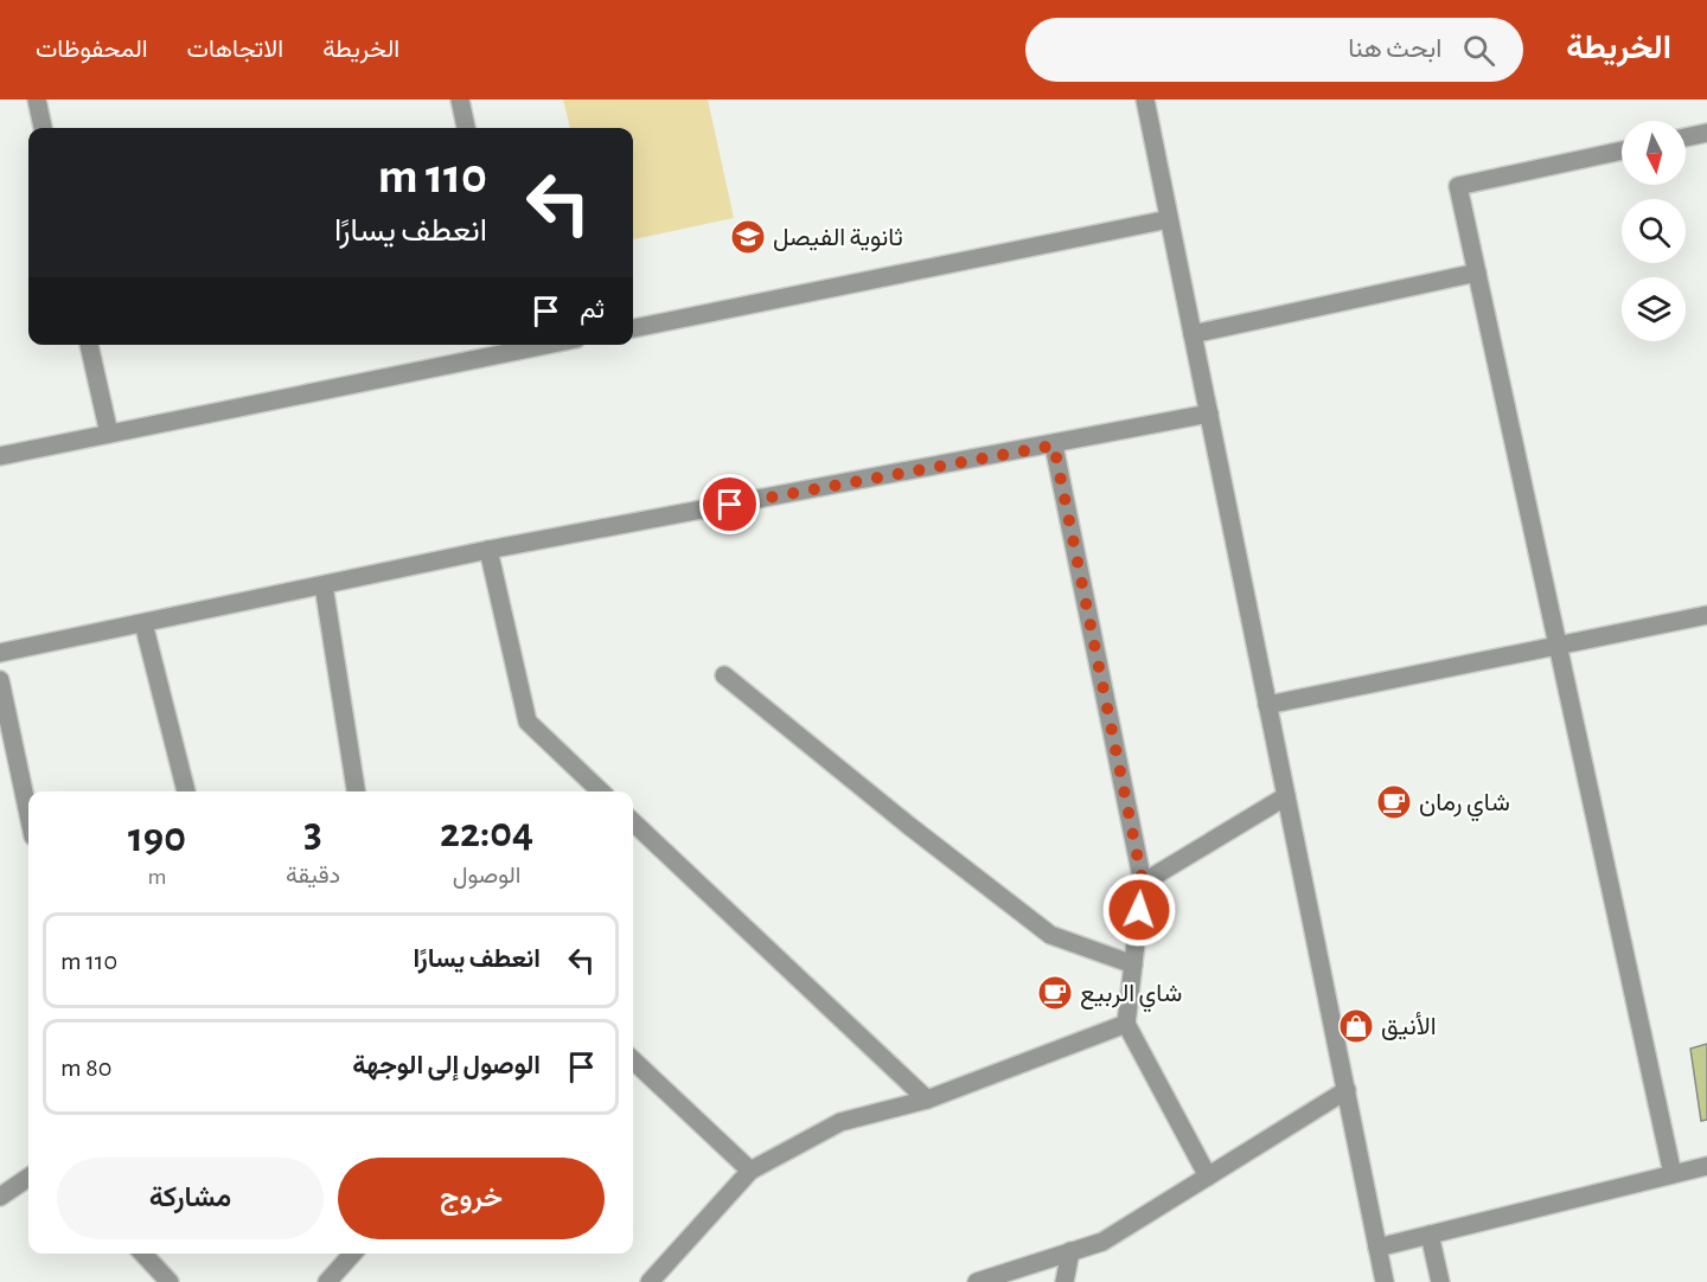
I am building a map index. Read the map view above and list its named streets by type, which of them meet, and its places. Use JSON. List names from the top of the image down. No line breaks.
{"places":{"school or university":["ثانوية الفيصل"],"cafe":["شاي رمان","شاي الربيع"],"shop":["الأنيق"]},"north":"bottom","page":{"header":"الخريطة","search":"ابحث هنا","nav":["الخريطة","الاتجاهات","المحفوظات"],"turn":["110 m","انعطف يسارًا"],"then":"ثم","eta":["22:04","الوصول","3","دقيقة","190","m"],"list":[{"name":"انعطف يسارًا","value":"110 m"},{"name":"الوصول إلى الوجهة","value":"80 m"}],"buttons":["خروج","مشاركة"]}}
